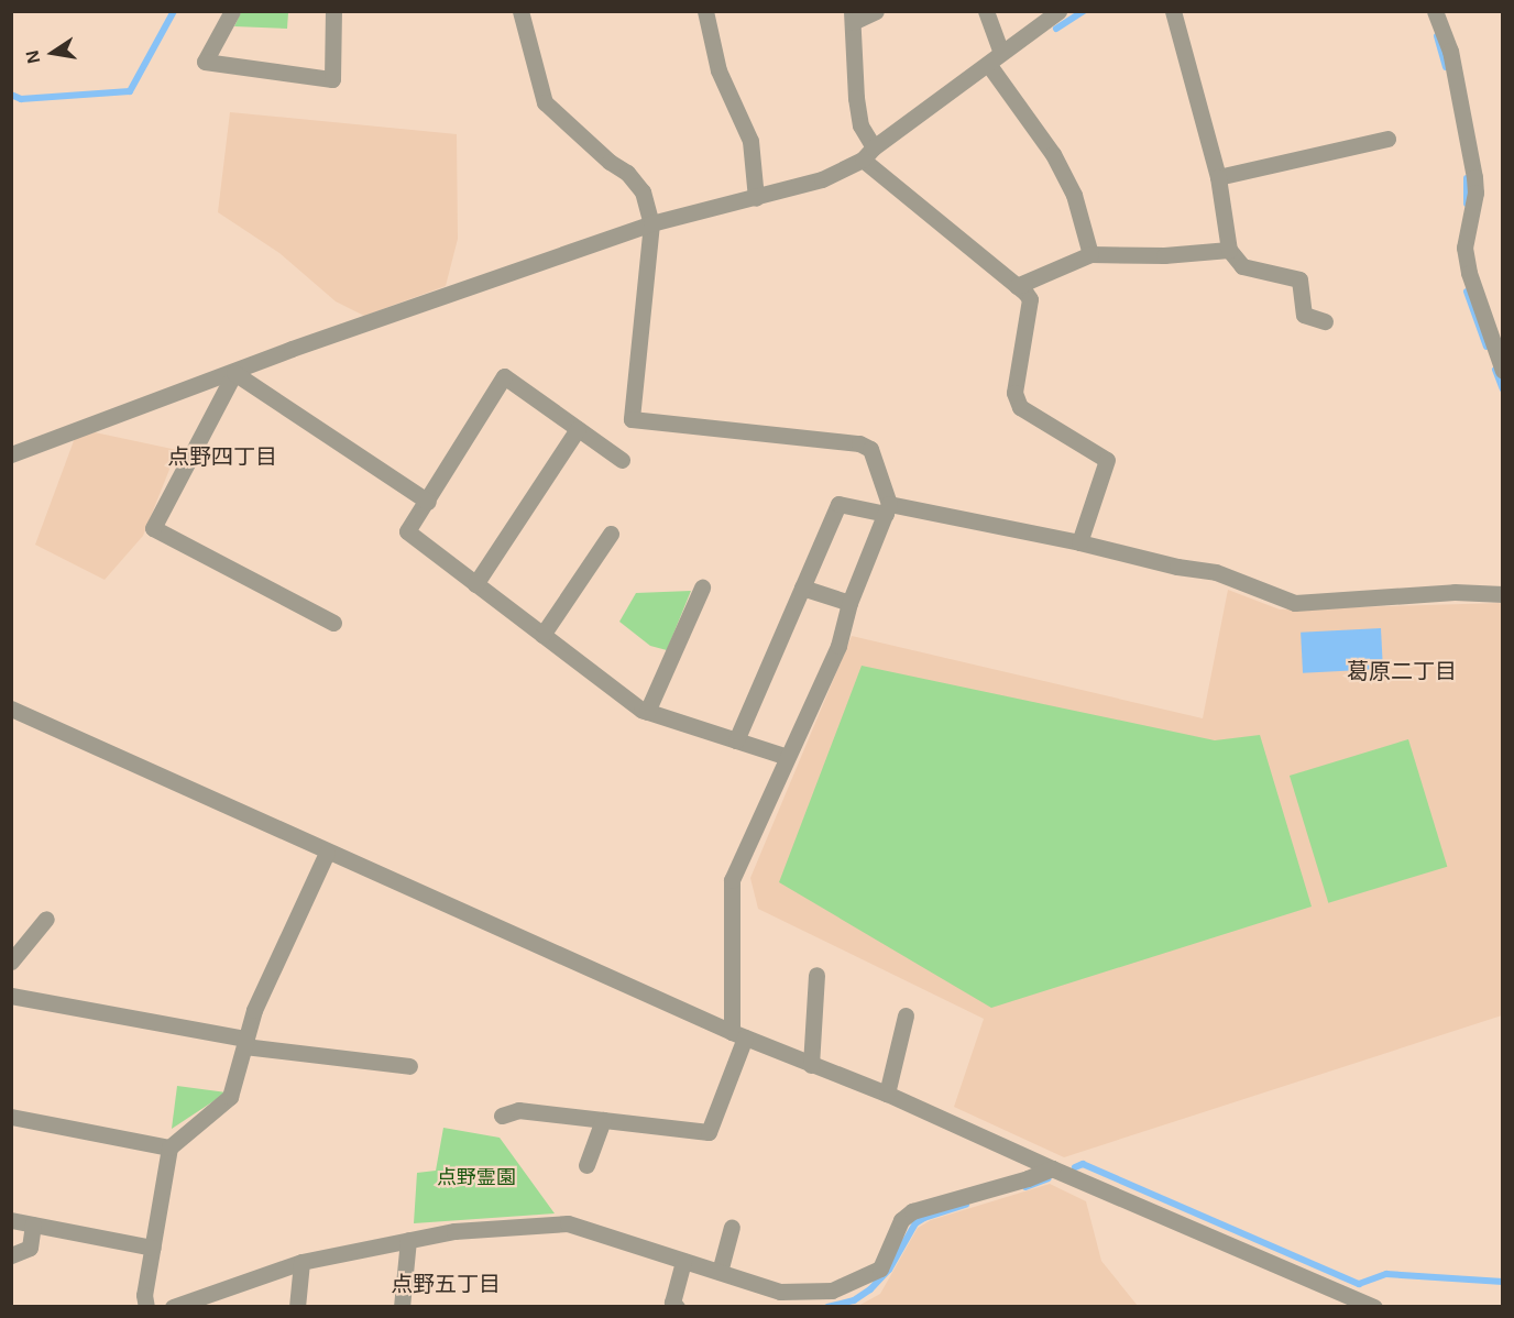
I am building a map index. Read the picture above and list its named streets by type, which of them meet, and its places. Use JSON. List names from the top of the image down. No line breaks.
{"districts":["点野四丁目","葛原二丁目","点野五丁目"],"parks":["点野霊園"],"north":"left"}
